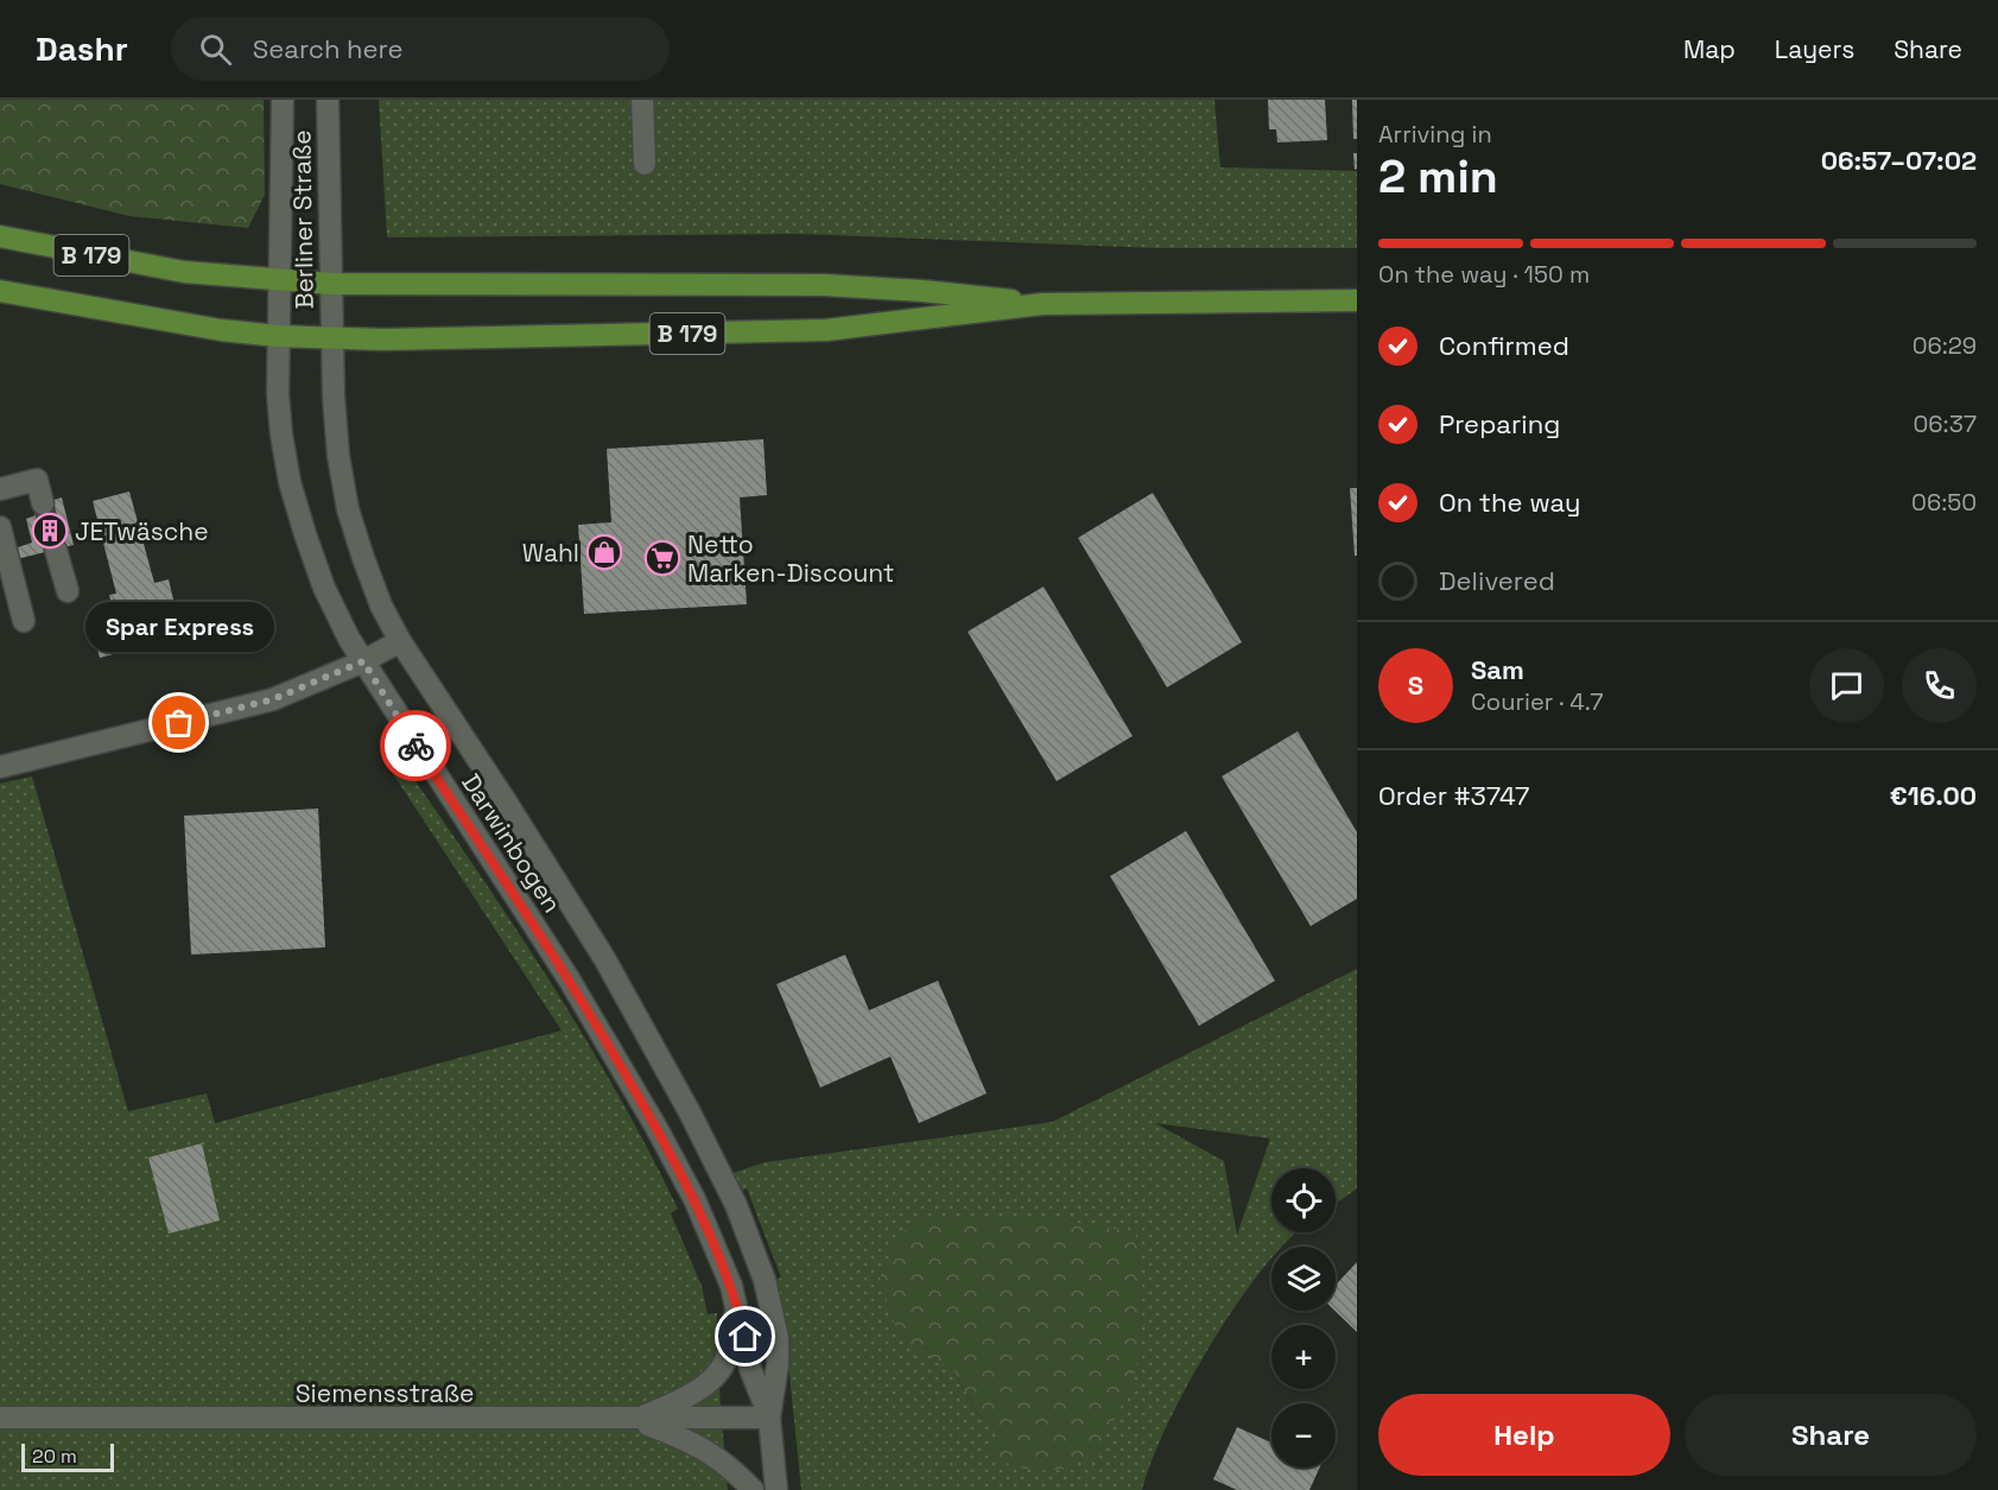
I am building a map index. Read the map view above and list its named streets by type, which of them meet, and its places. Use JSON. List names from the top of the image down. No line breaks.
{"streets":{"main road":["B 179"],"street":["Berliner Straße","Darwinbogen","Siemensstraße"]},"crossings":[["Berliner Straße","B 179"],["Berliner Straße","Darwinbogen"],["B 179","Darwinbogen"],["Darwinbogen","Siemensstraße"]],"places":{"building":["JETwäsche"],"shop":["Wahl"],"supermarket":["Netto Marken-Discount"],"other":["Spar Express"]},"scale_bar":"20 m","page":{"header":"Dashr","search":"Search here","nav":["Map","Layers","Share"],"heading":["2 min","Arriving in","06:57–07:02"],"panel":["Sam","Courier · 4.7","Order #3747","€16.00"],"bar":"On the way · 150 m","list":[["Confirmed","06:29"],["Preparing","06:37"],["On the way","06:50"],"Delivered"],"bubble":"Spar Express","round":"S","map_buttons":["+","−"],"buttons":["Help","Share"],"scale":"20 m"}}
